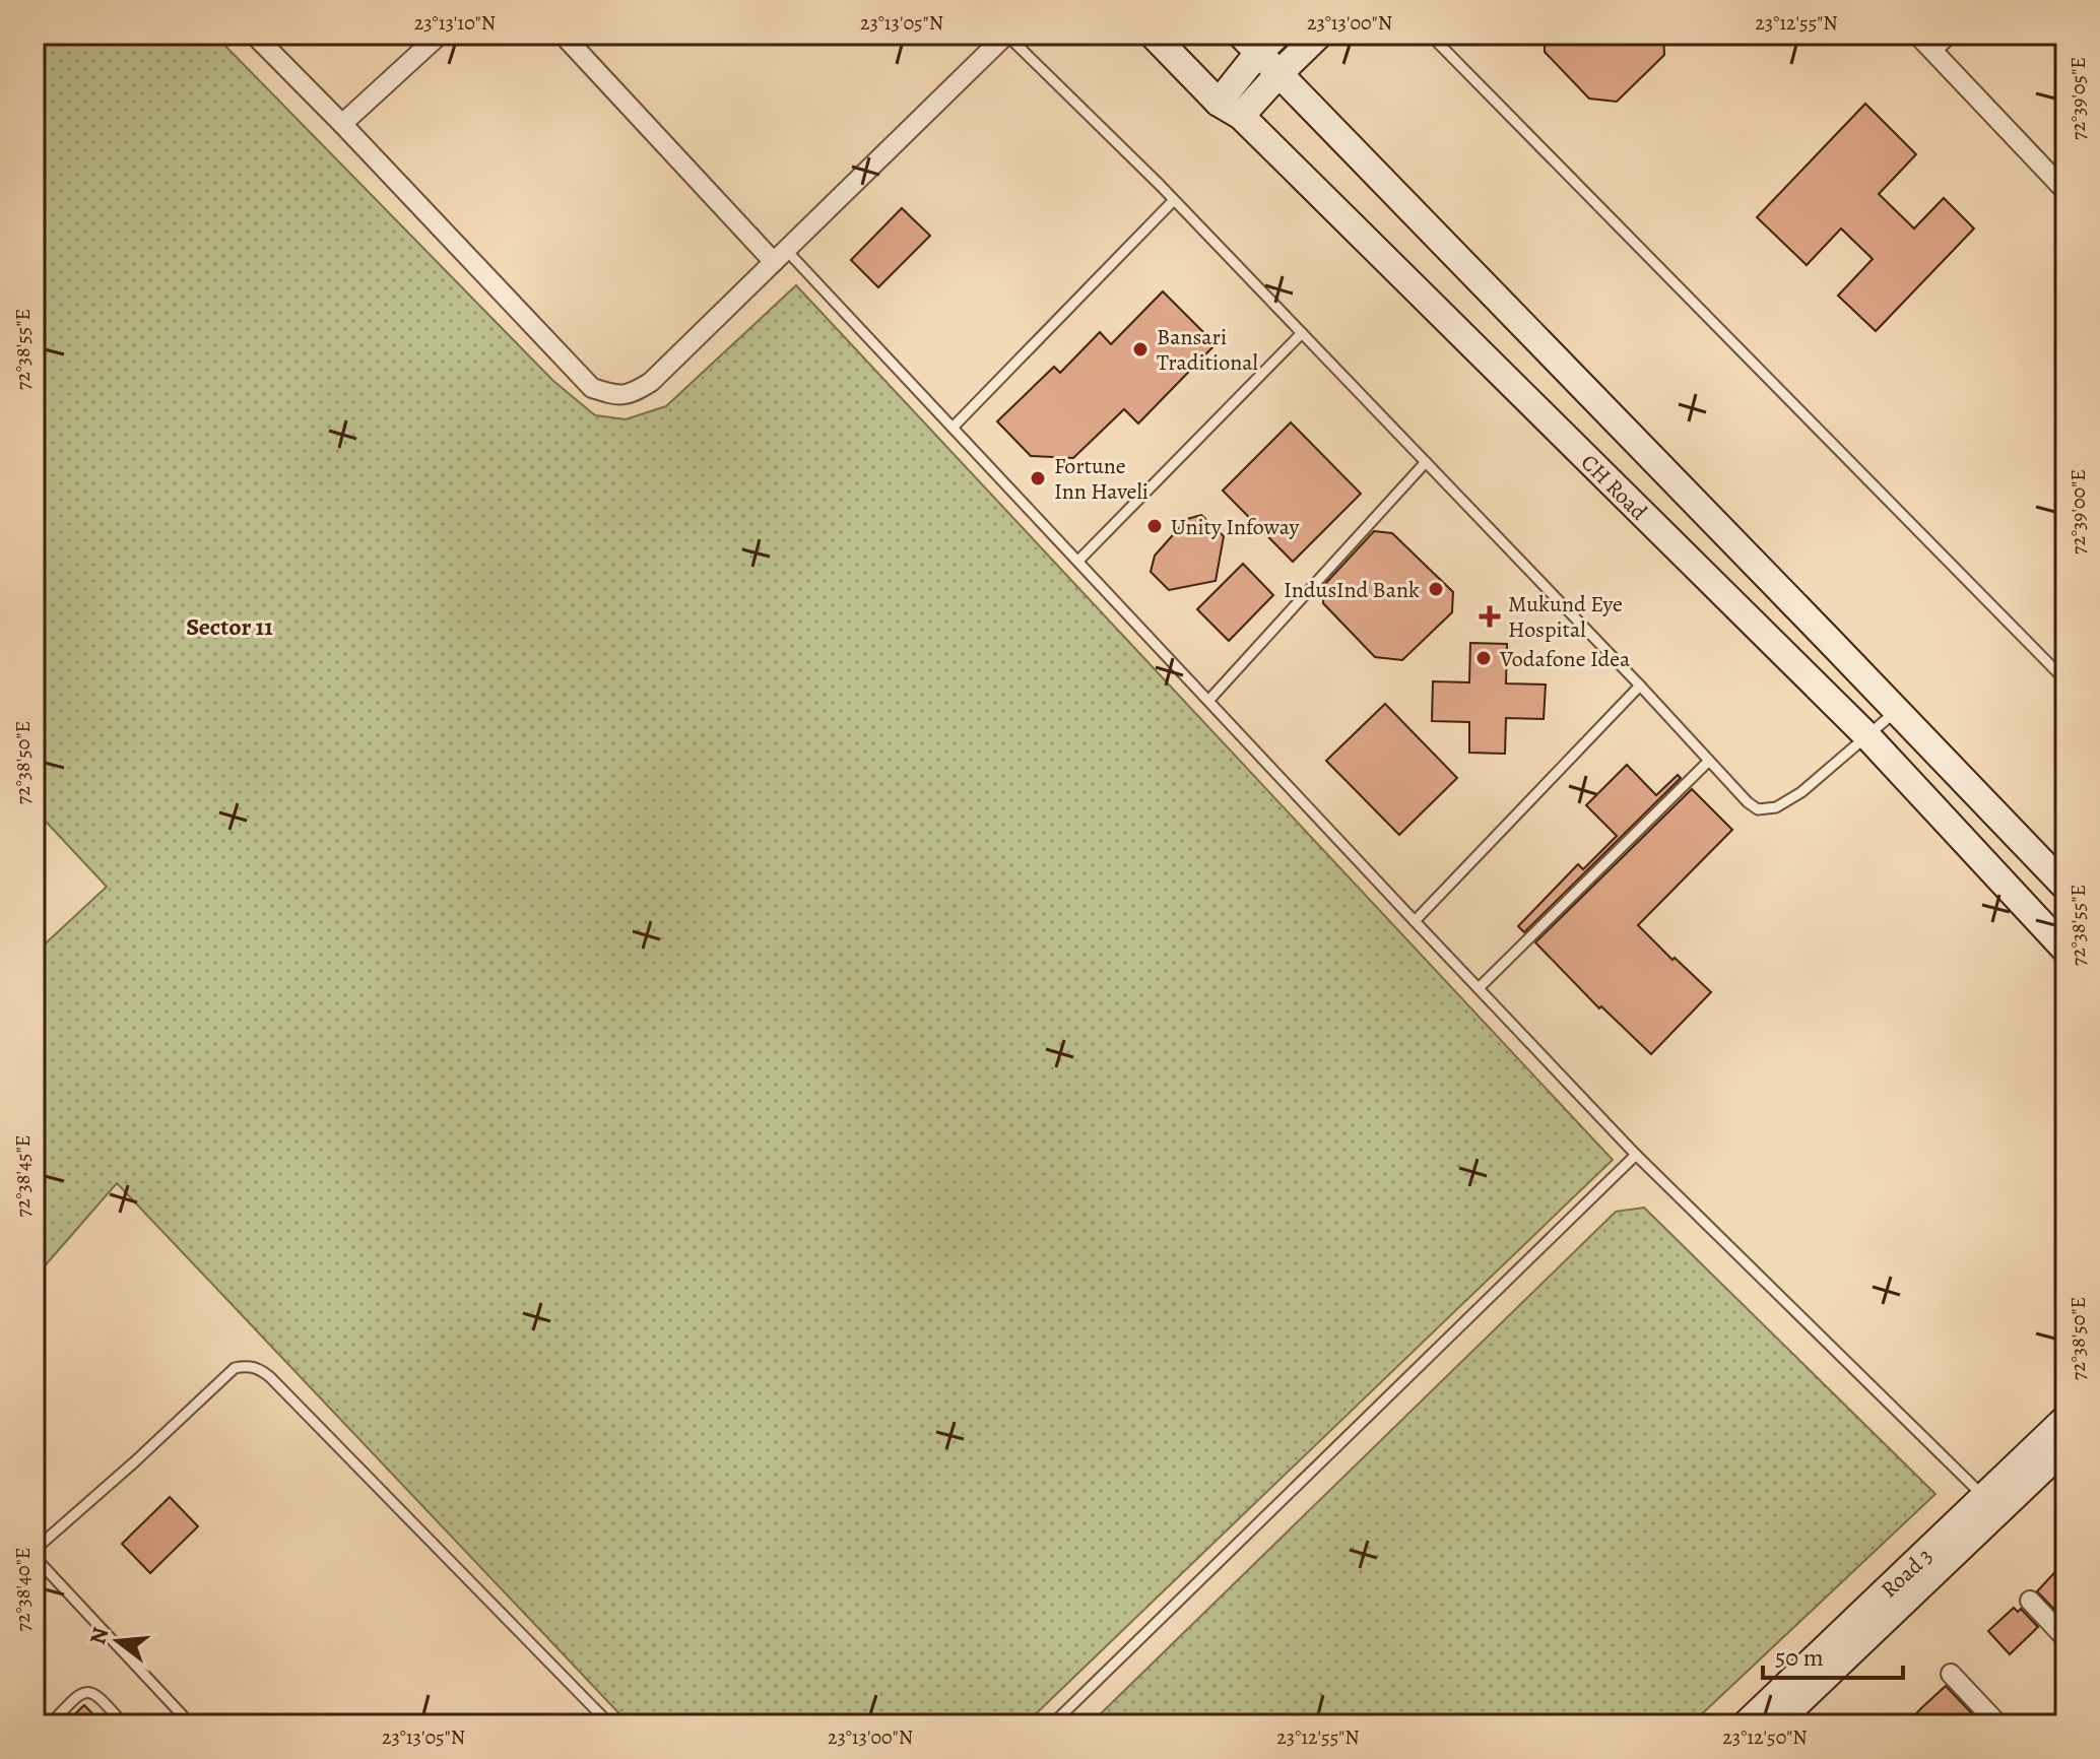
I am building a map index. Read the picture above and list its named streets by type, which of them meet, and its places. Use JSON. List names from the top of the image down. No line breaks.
{"streets":{"street":["CH Road","Road 3"]},"districts":["Sector 11"],"places":{"other":["Bansari Traditional","Fortune Inn Haveli","Unity Infoway","IndusInd Bank","Vodafone Idea"],"health":["Mukund Eye Hospital"]},"scale_bar":"50 m","north":"left","coordinates":["23°13'10\"N","23°13'05\"N","23°13'00\"N","23°12'55\"N","72°39'05\"E","72°38'55\"E","72°39'00\"E","72°38'50\"E","72°38'45\"E","72°38'40\"E","23°12'50\"N"]}
